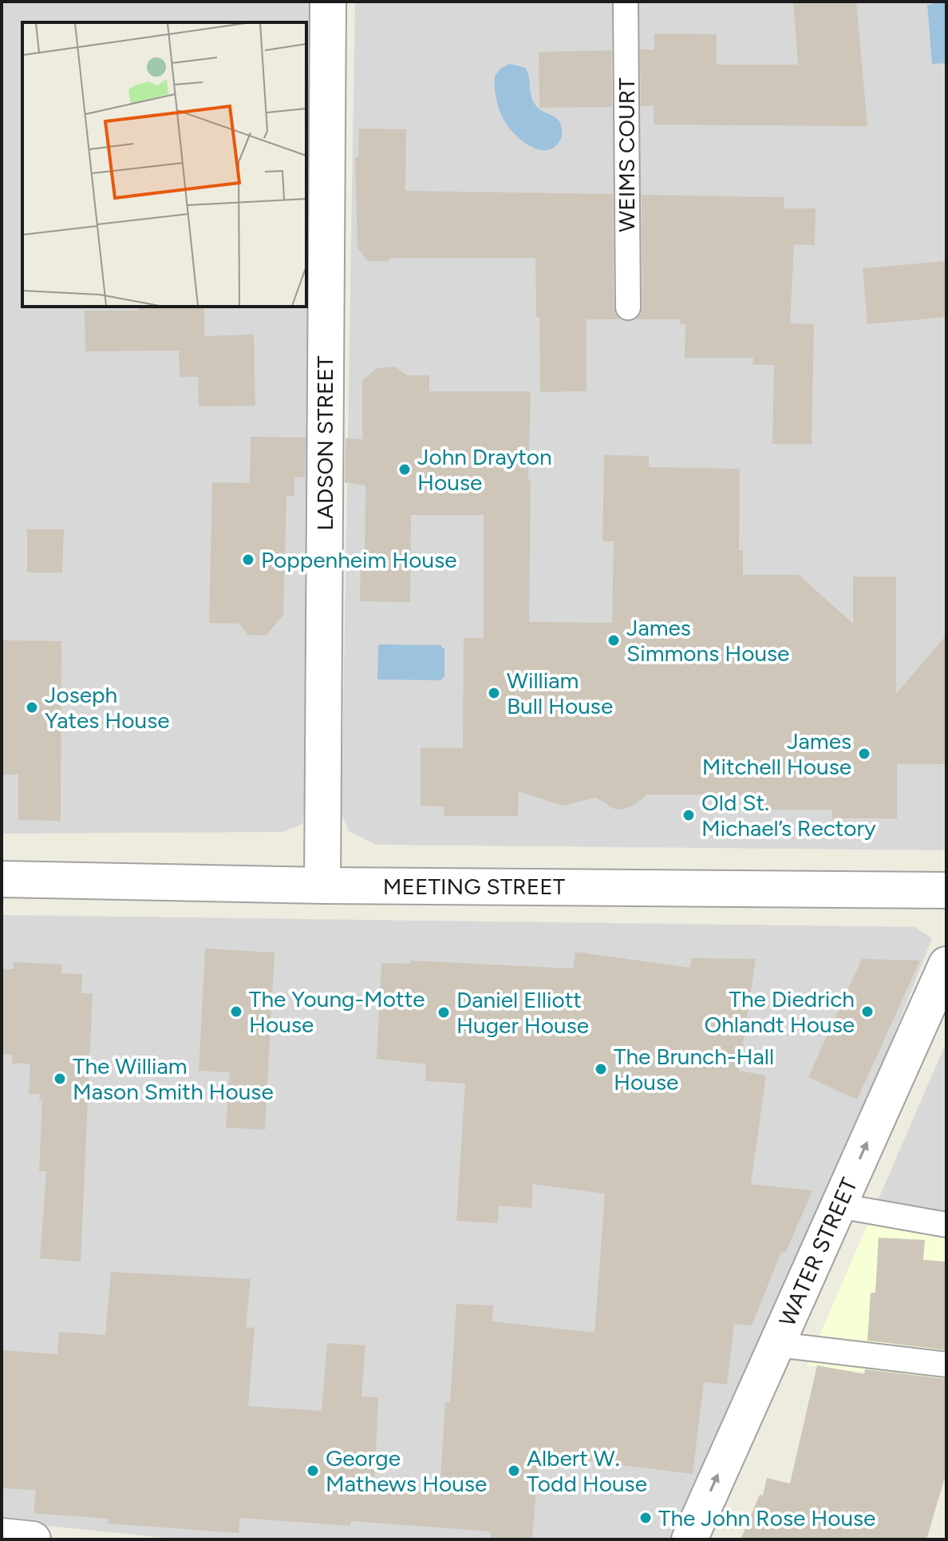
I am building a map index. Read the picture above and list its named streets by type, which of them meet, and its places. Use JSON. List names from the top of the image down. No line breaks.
{"streets":{"street":["LADSON STREET","MEETING STREET","WATER STREET"],"lane":["WEIMS COURT"]},"crossings":[["LADSON STREET","MEETING STREET"]],"one_way":["WATER STREET"],"places":["John Drayton House","Poppenheim House","James Simmons House","William Bull House","Joseph Yates House","James Mitchell House","Old St. Michael’s Rectory","The Young-Motte House","The Diedrich Ohlandt House","Daniel Elliott Huger House","The Brunch-Hall House","The William Mason Smith House","George Mathews House","Albert W. Todd House","The John Rose House"]}
